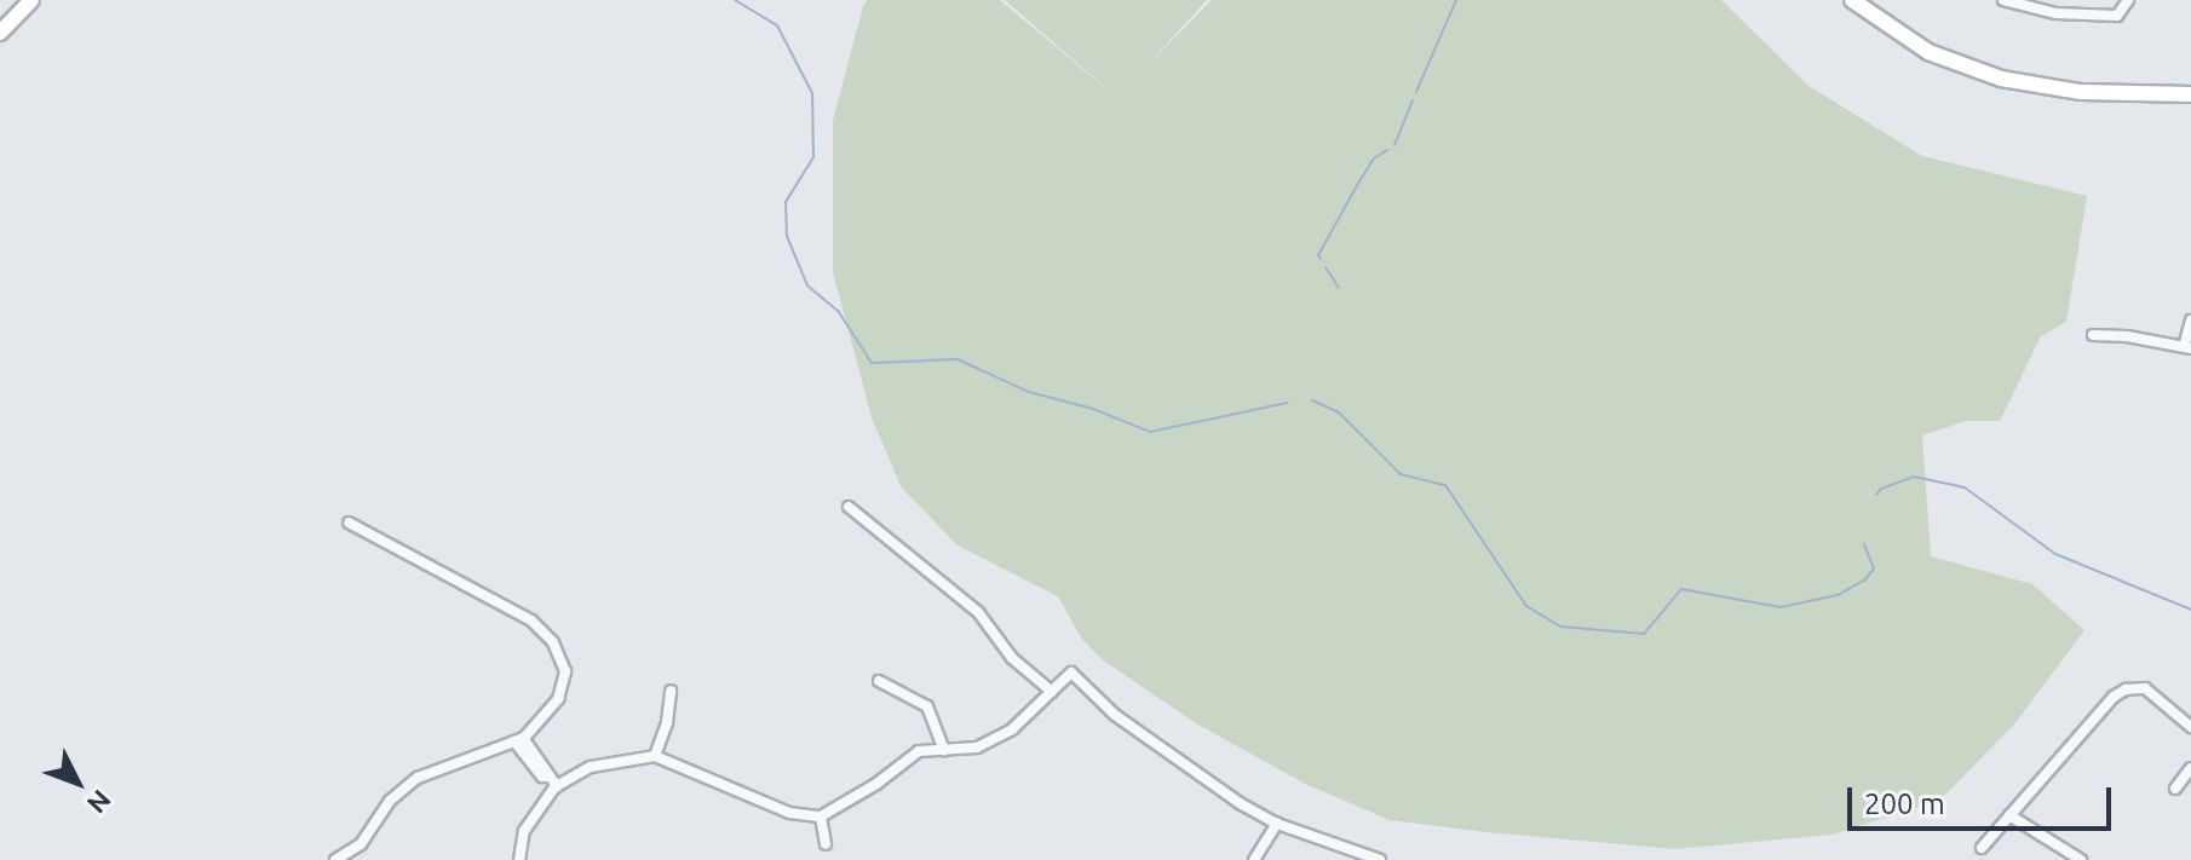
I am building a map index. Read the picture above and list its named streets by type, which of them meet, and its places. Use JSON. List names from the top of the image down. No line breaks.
{"scale_bar":"200 m","north":"bottom right"}
